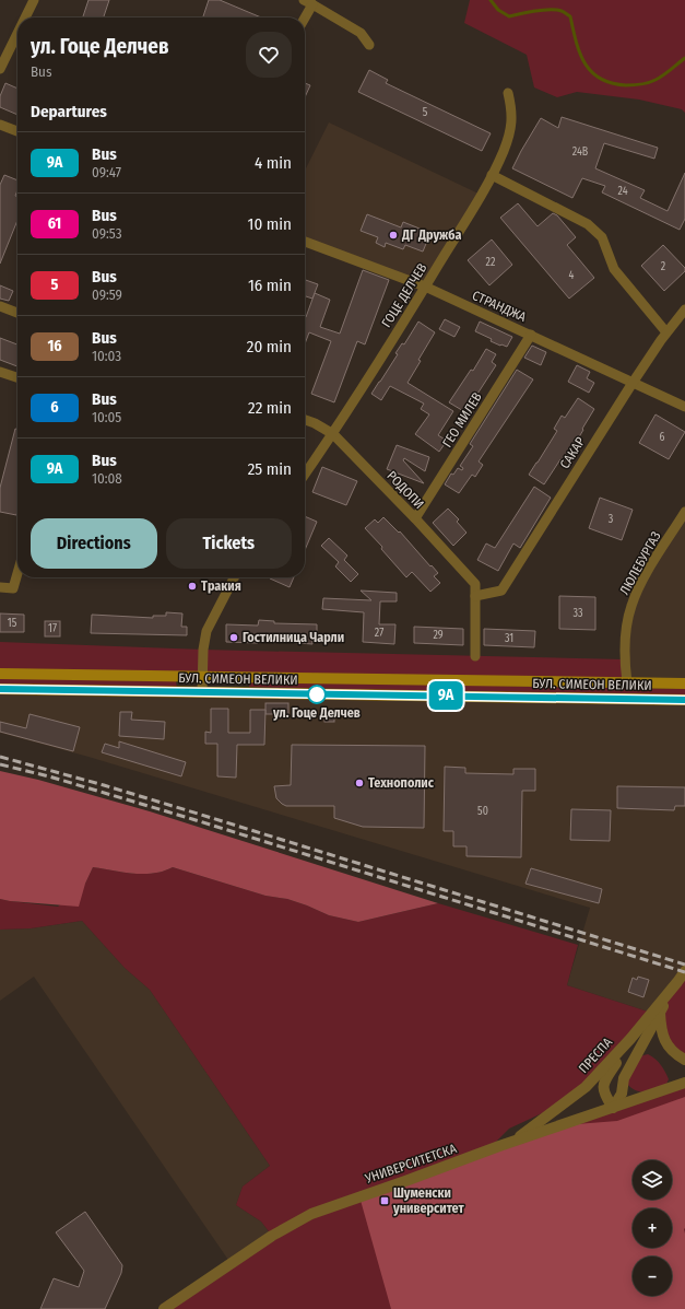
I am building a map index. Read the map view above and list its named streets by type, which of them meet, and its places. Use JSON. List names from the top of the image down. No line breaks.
{"streets":{"main road":["БУЛ. СИМЕОН ВЕЛИКИ"],"street":["ГОЦЕ ДЕЛЧЕВ","СТРАНДЖА","ГЕО МИЛЕВ","САКАР","РОДОПИ","ЛЮЛЕБУРГАЗ","ПРЕСПА","УНИВЕРСИТЕТСКА"]},"crossings":[["ГОЦЕ ДЕЛЧЕВ","СТРАНДЖА"],["ГОЦЕ ДЕЛЧЕВ","РОДОПИ"],["СТРАНДЖА","ГЕО МИЛЕВ"],["СТРАНДЖА","САКАР"],["ГЕО МИЛЕВ","РОДОПИ"],["САКАР","РОДОПИ"],["ЛЮЛЕБУРГАЗ","БУЛ. СИМЕОН ВЕЛИКИ"],["ПРЕСПА","УНИВЕРСИТЕТСКА"]],"places":{"other":["ДГ Дружба","Тракия","Гостилница Чарли","ул. Гоце Делчев","Технополис"],"transit":["Шуменски университет"]},"lines":["bus line 9А"],"house_numbers":["5","24В","24","22","2","4","6","3","33","15","17","27","29","31","50"],"page":{"on_map":"9А","heading":[["ул. Гоце Делчев","Bus"],"Departures"],"list":[{"mark":"9А","name":"Bus","note":"09:47","value":"4 min"},{"mark":"61","name":"Bus","note":"09:53","value":"10 min"},{"mark":"5","name":"Bus","note":"09:59","value":"16 min"},{"mark":"16","name":"Bus","note":"10:03","value":"20 min"},{"mark":"6","name":"Bus","note":"10:05","value":"22 min"},{"mark":"9А","name":"Bus","note":"10:08","value":"25 min"}],"buttons":["Directions","Tickets"],"map_buttons":["+","−"]}}
